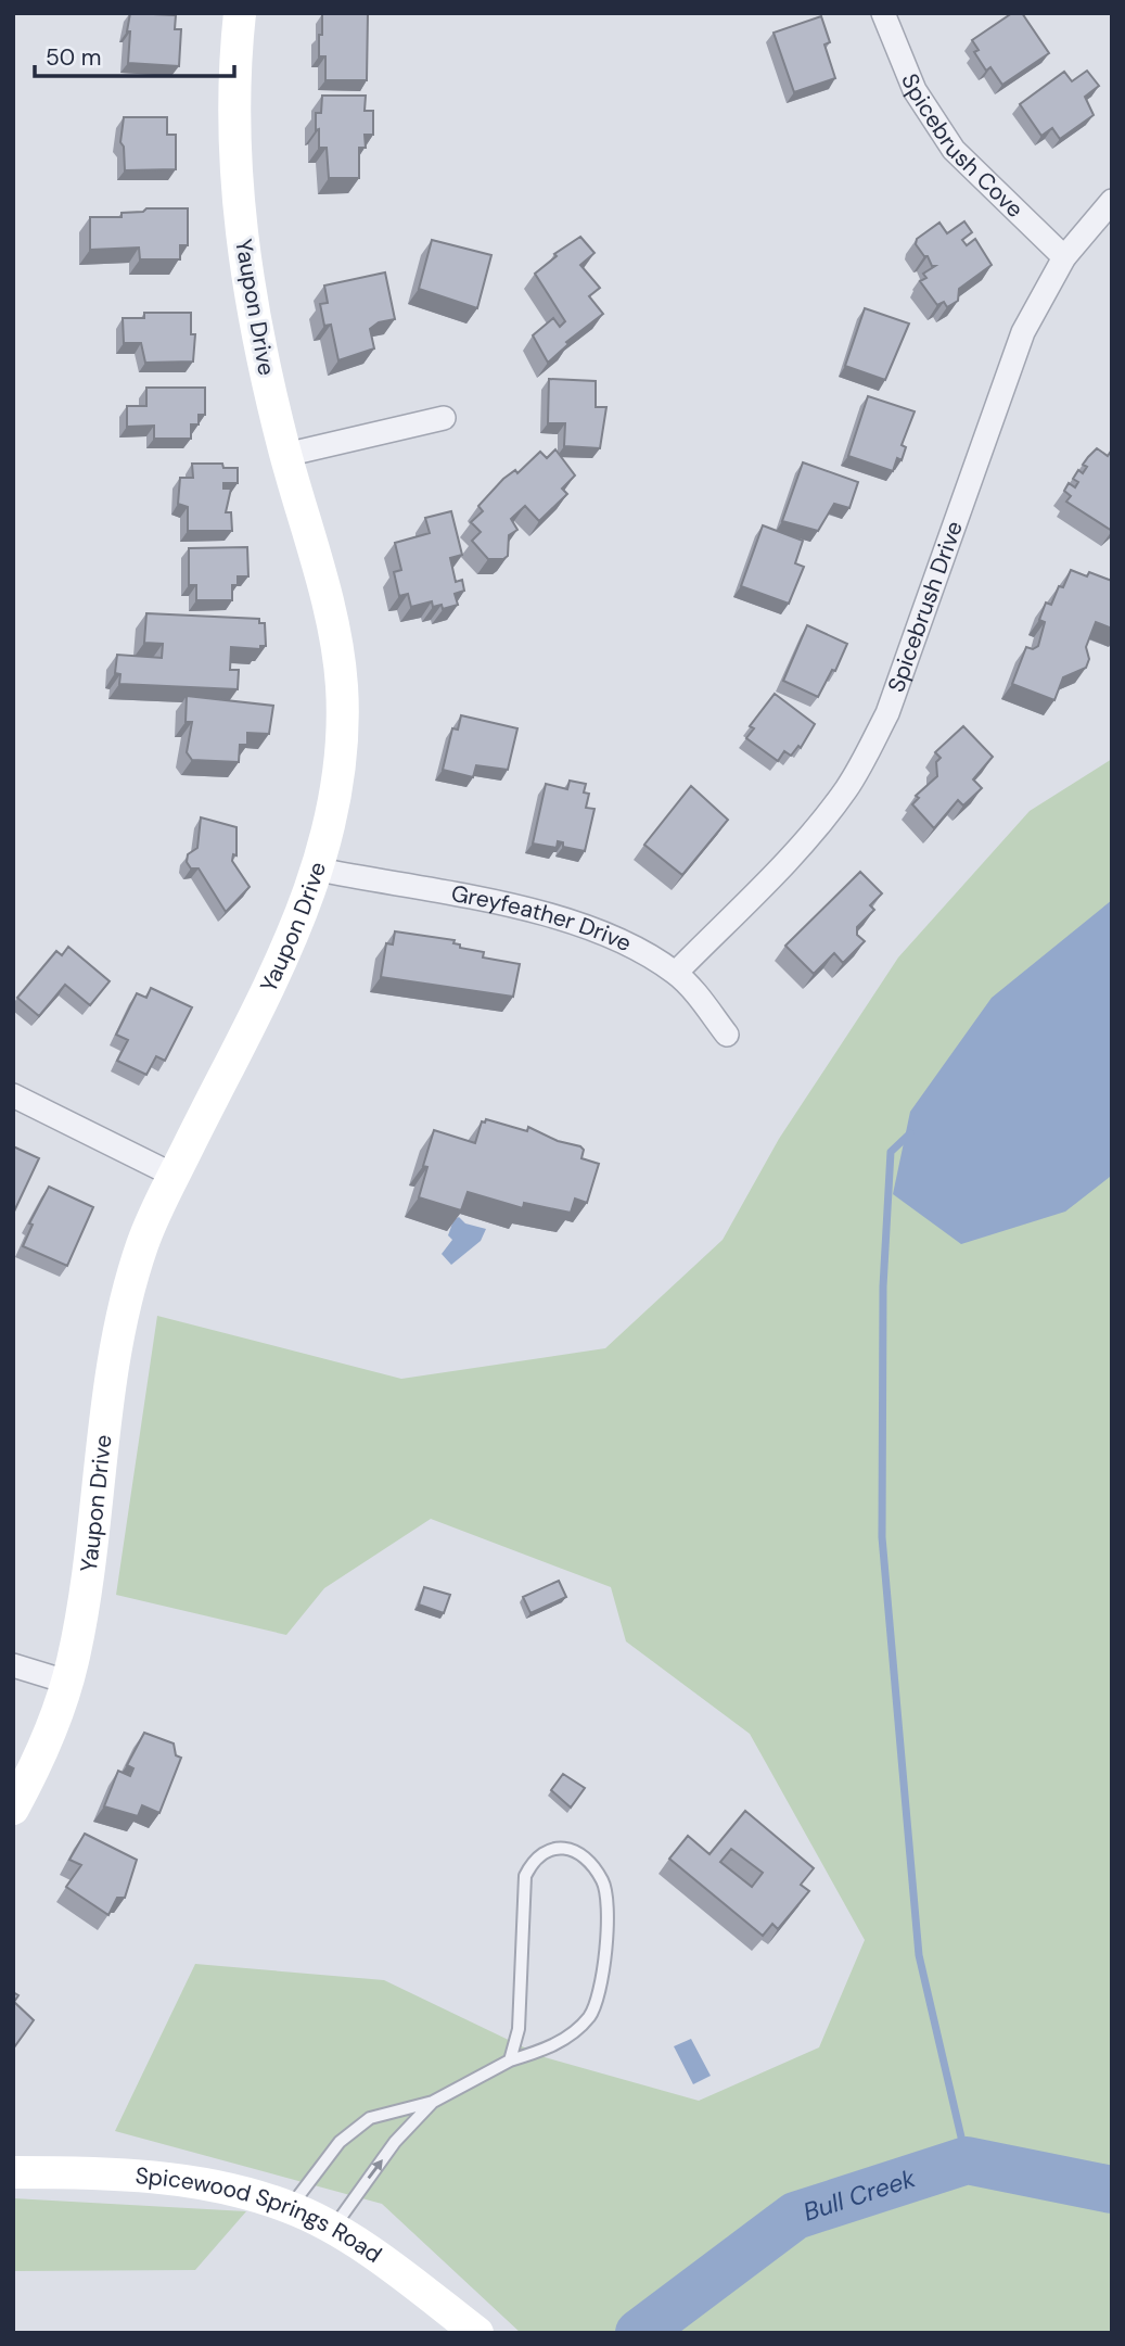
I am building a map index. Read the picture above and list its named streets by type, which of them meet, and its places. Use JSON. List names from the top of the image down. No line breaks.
{"streets":{"street":["Spicebrush Cove","Yaupon Drive","Spicebrush Drive","Greyfeather Drive","Spicewood Springs Road"]},"crossings":[["Spicebrush Cove","Spicebrush Drive"],["Yaupon Drive","Greyfeather Drive"],["Spicebrush Drive","Greyfeather Drive"]],"water":["Bull Creek"],"scale_bar":"50 m"}
